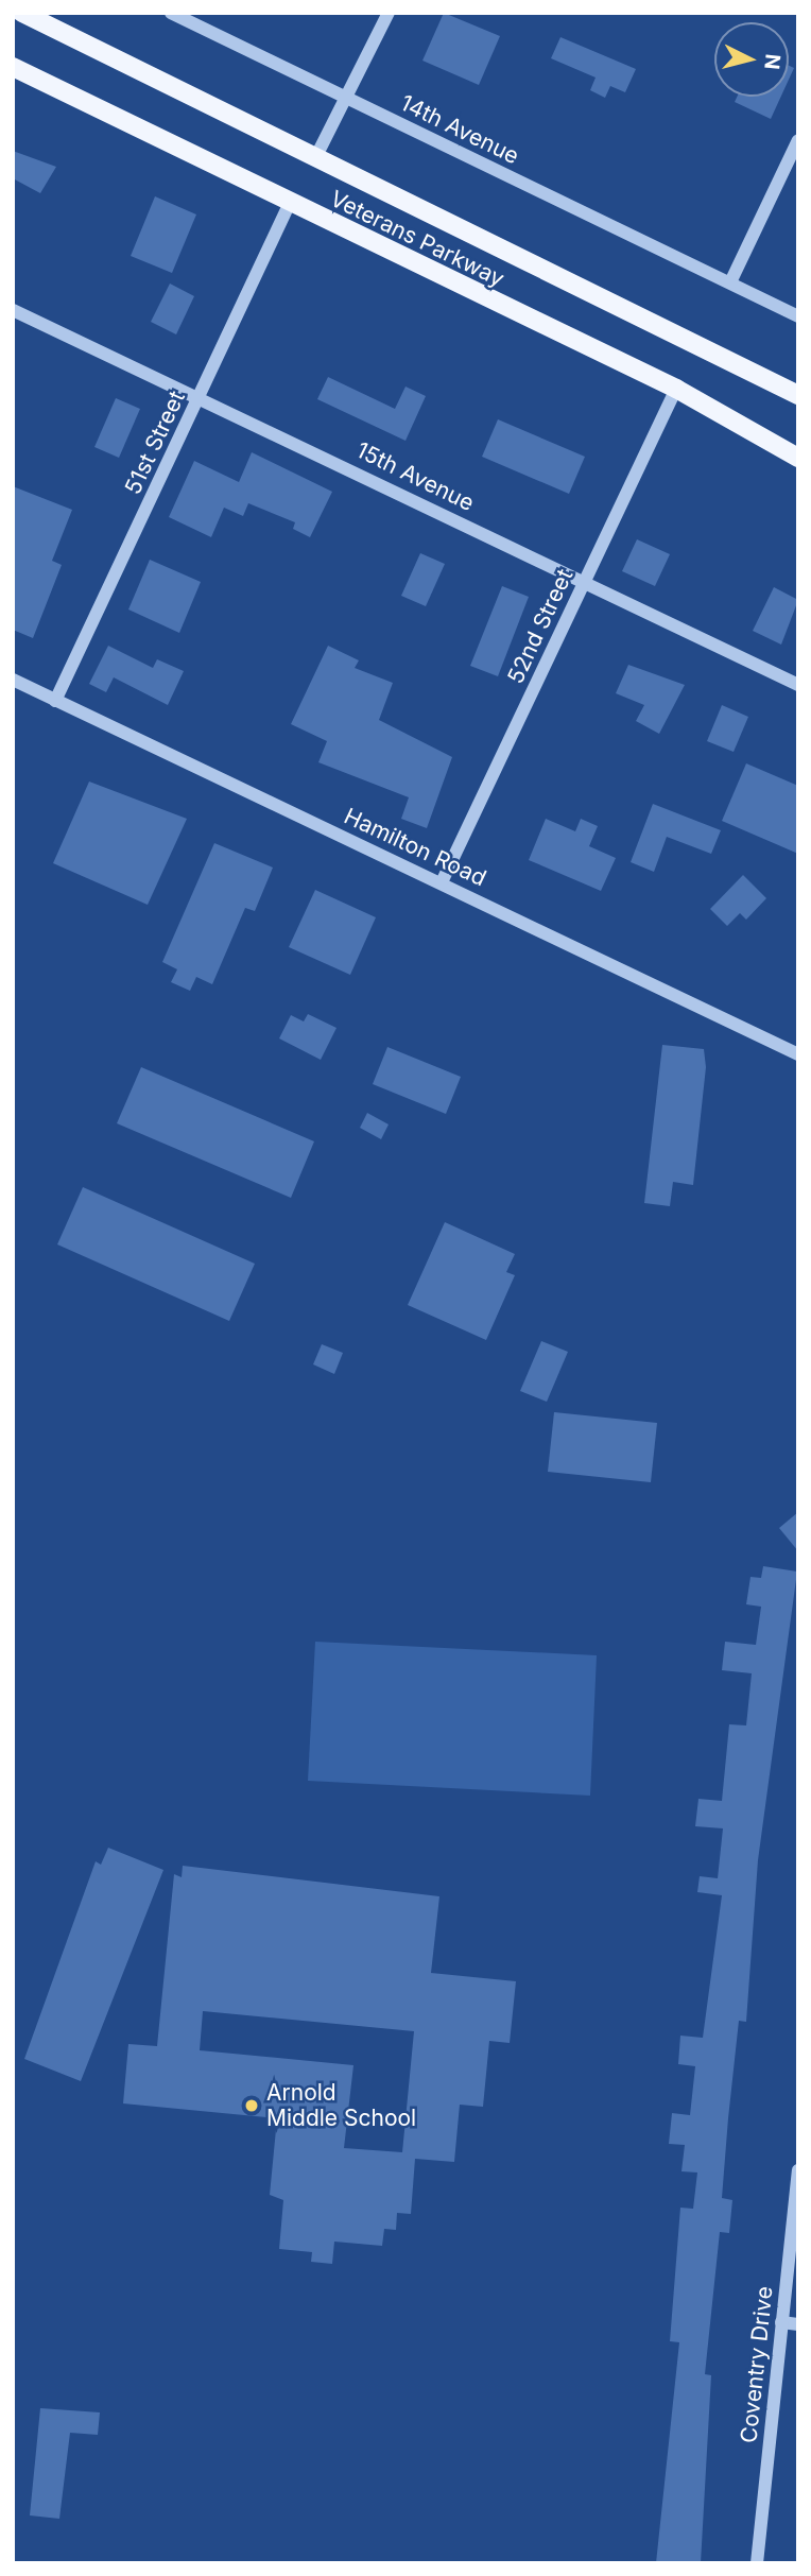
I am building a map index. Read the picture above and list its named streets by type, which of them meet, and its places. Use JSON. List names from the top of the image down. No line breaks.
{"streets":{"main road":["Veterans Parkway"],"street":["14th Avenue","51st Street","15th Avenue","52nd Street","Hamilton Road","Coventry Drive"]},"crossings":[["Veterans Parkway","51st Street"],["Veterans Parkway","52nd Street"],["51st Street","15th Avenue"],["51st Street","Hamilton Road"],["15th Avenue","52nd Street"],["52nd Street","Hamilton Road"]],"places":["Arnold Middle School"],"north":"right"}
